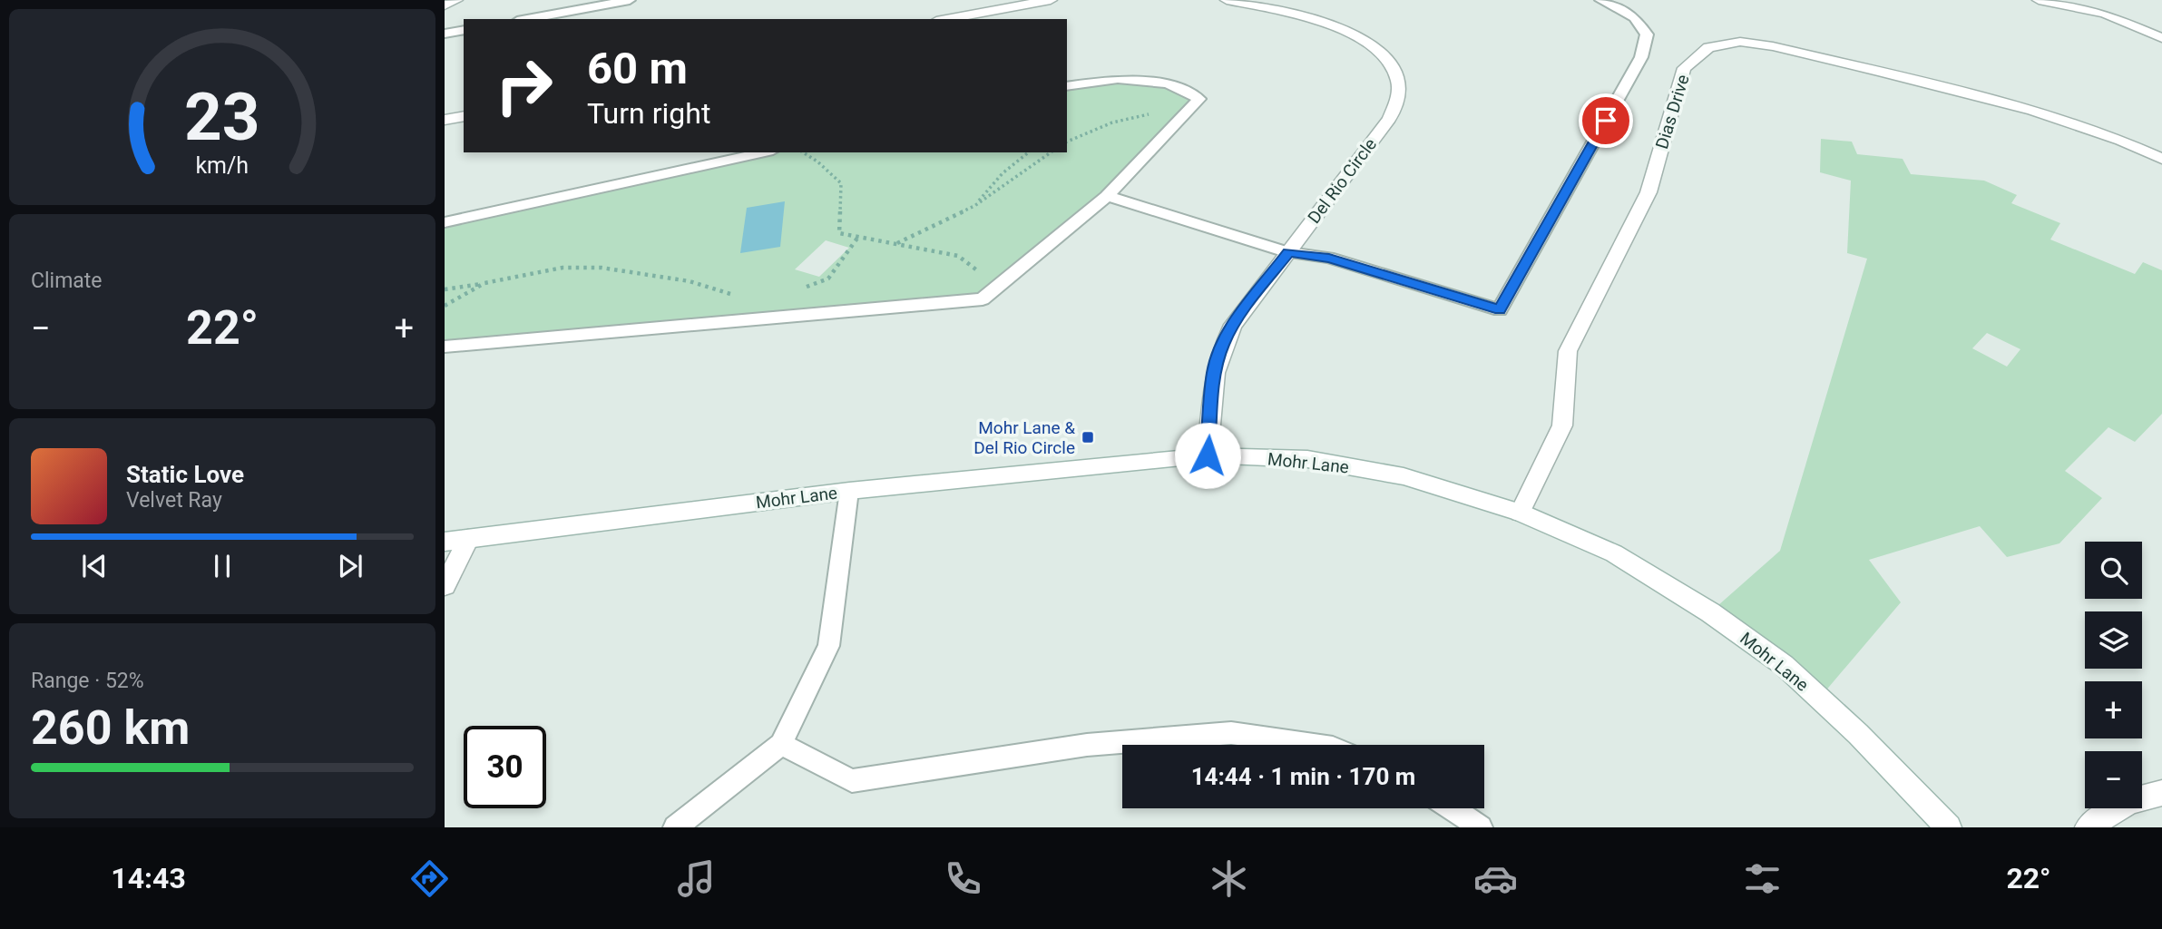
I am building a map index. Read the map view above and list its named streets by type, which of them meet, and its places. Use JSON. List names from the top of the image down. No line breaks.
{"streets":{"street":["Dias Drive","Del Rio Circle","Mohr Lane"]},"crossings":[["Dias Drive","Mohr Lane"],["Del Rio Circle","Mohr Lane"]],"places":{"transit":["Mohr Lane & Del Rio Circle"]},"page":{"turn":["60 m","Turn right"],"tile":["Climate",["Range · 52%","260 km"]],"heat":["−","22°","+"],"song":["Static Love","Velvet Ray"],"map_buttons":["+","−"],"limit":"30","trip":"14:44 · 1 min · 170 m","tabs":["14:43","22°"],"gauge":["23","km/h"]}}
